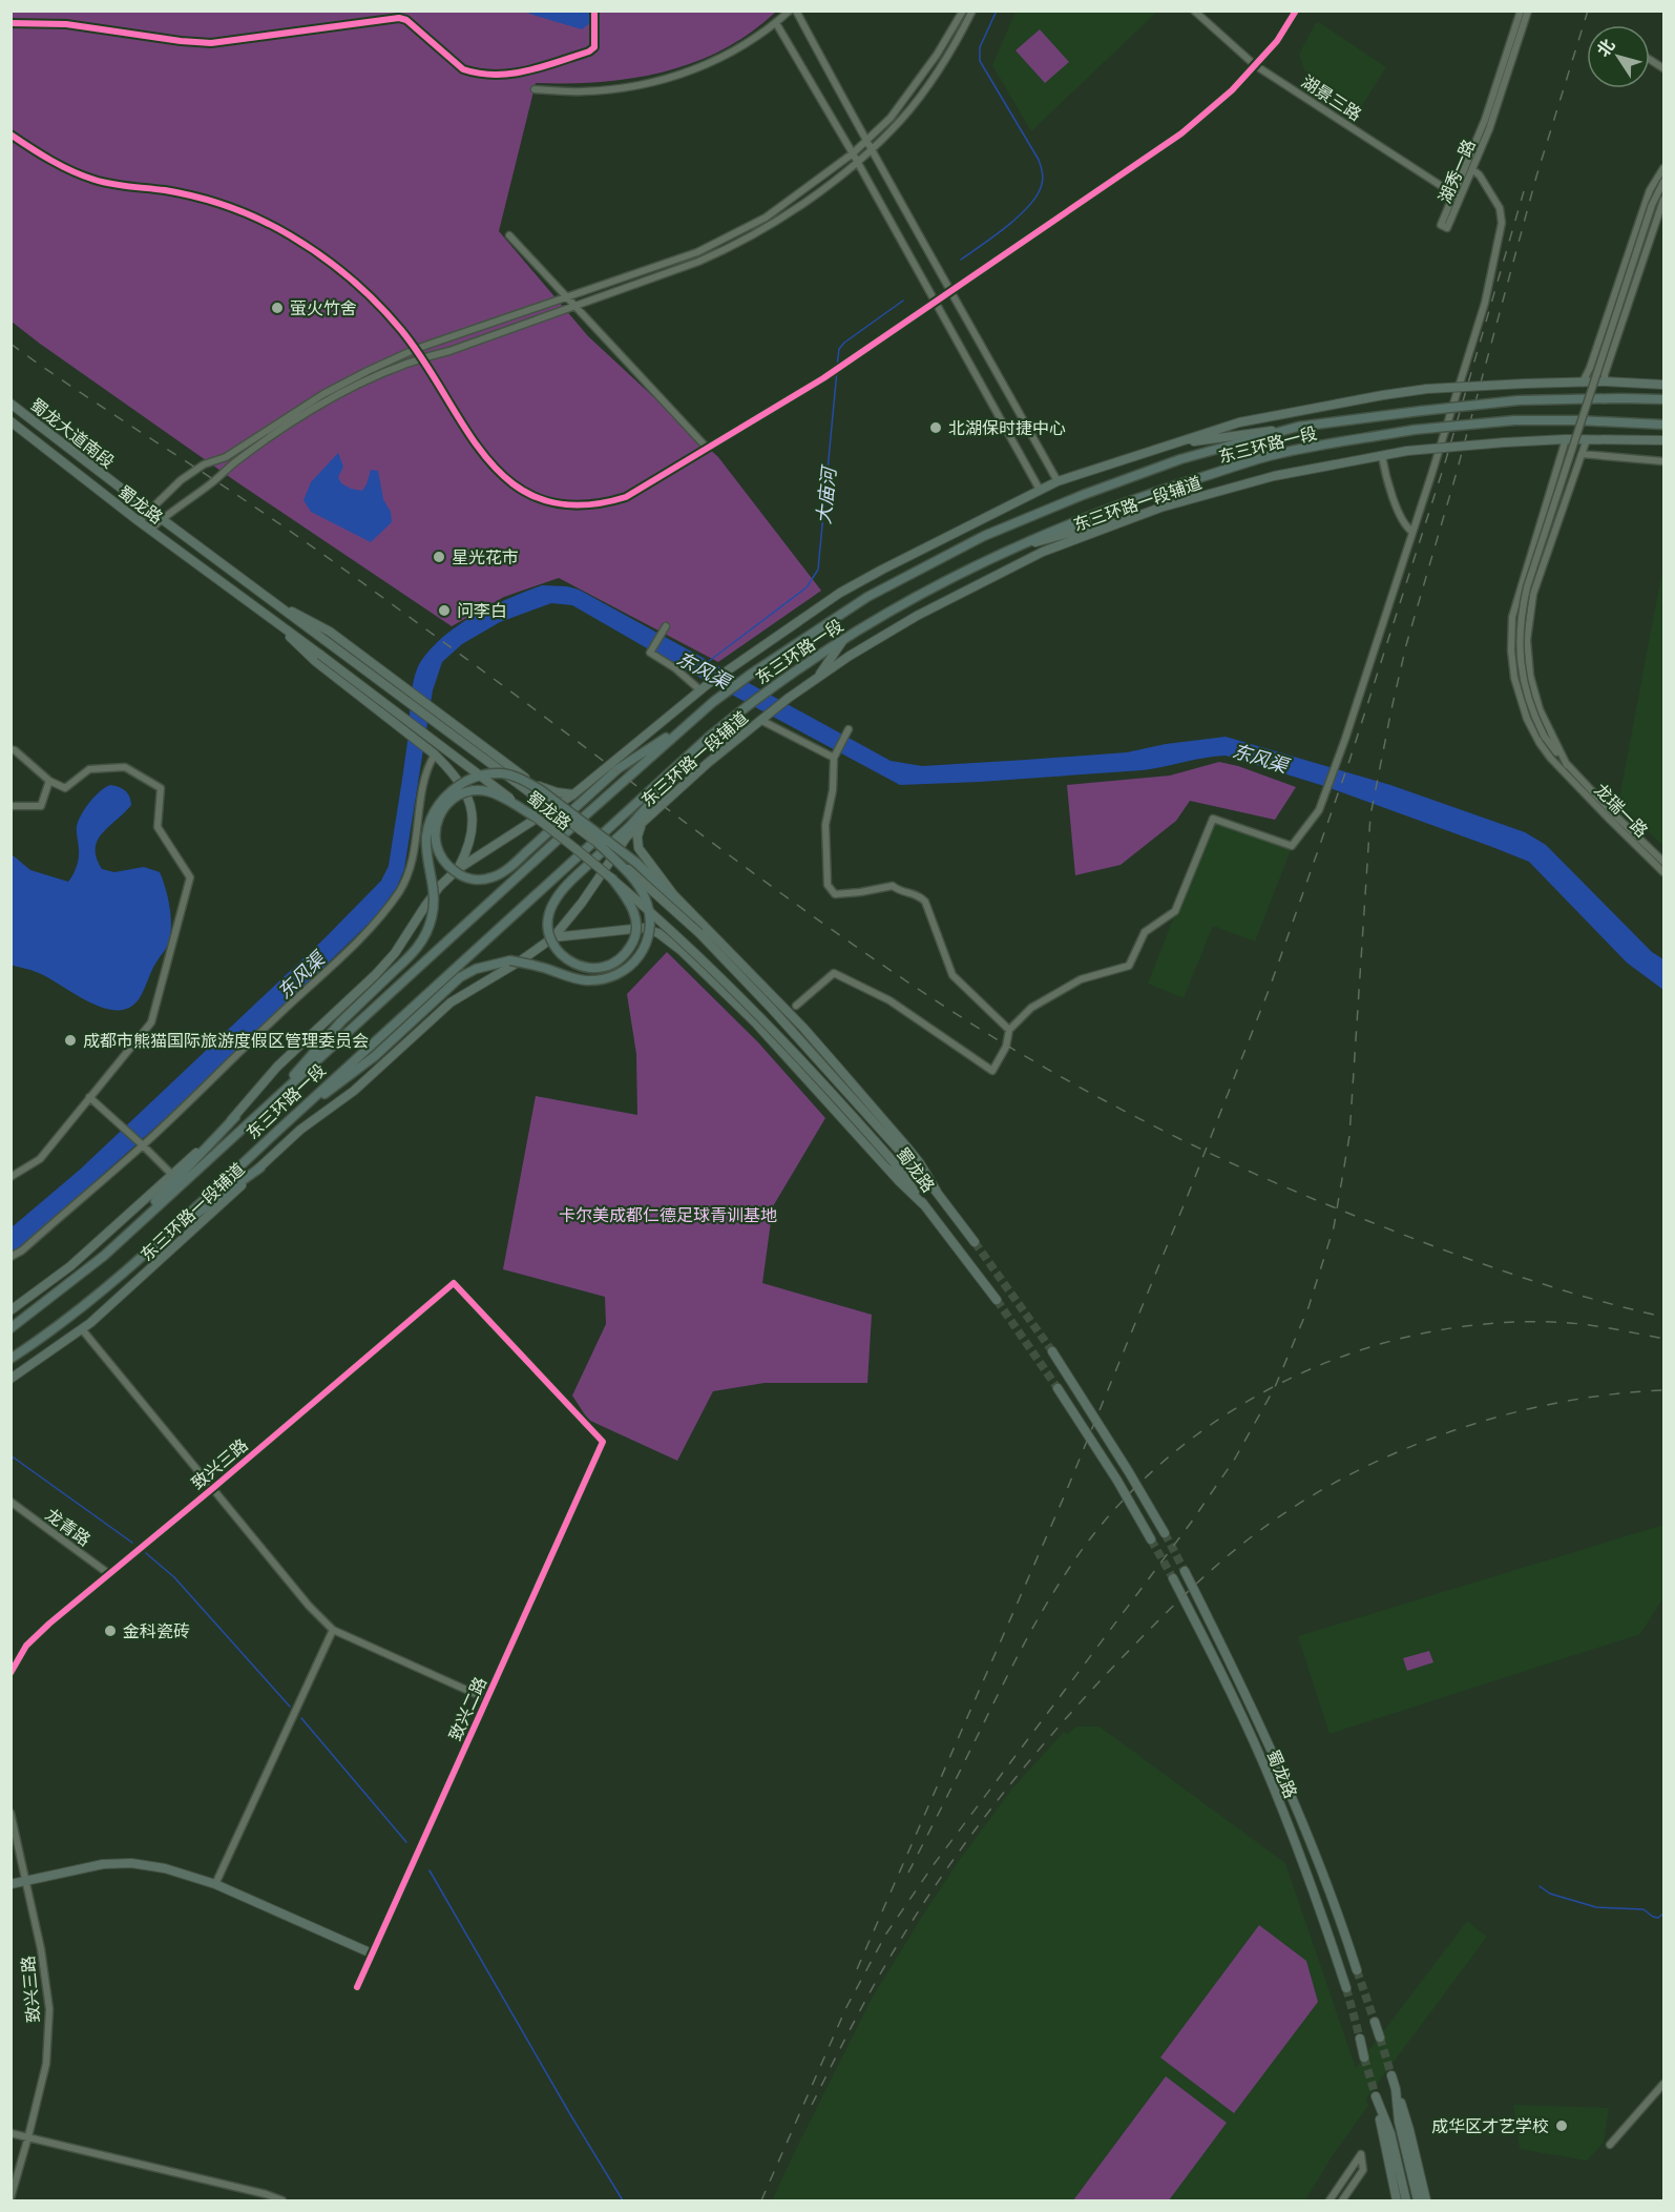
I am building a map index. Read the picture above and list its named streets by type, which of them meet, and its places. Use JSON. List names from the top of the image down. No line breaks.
{"streets":{"highway":["东三环路一段"],"main road":["蜀龙大道南段","东三环路一段辅道","蜀龙路"],"street":["湖景三路","湖秀一路","龙瑞一路","致兴三路","龙青路","致兴二路"]},"crossings":[["湖景三路","湖秀一路"],["蜀龙大道南段","蜀龙路"],["致兴三路","龙青路"],["致兴三路","致兴二路"]],"water":["大庙河","东风渠"],"parks":["卡尔美成都仁德足球青训基地"],"places":["萤火竹舍","北湖保时捷中心","星光花市","问李白","成都市熊猫国际旅游度假区管理委员会","金科瓷砖","成华区才艺学校"],"north":"top left"}
